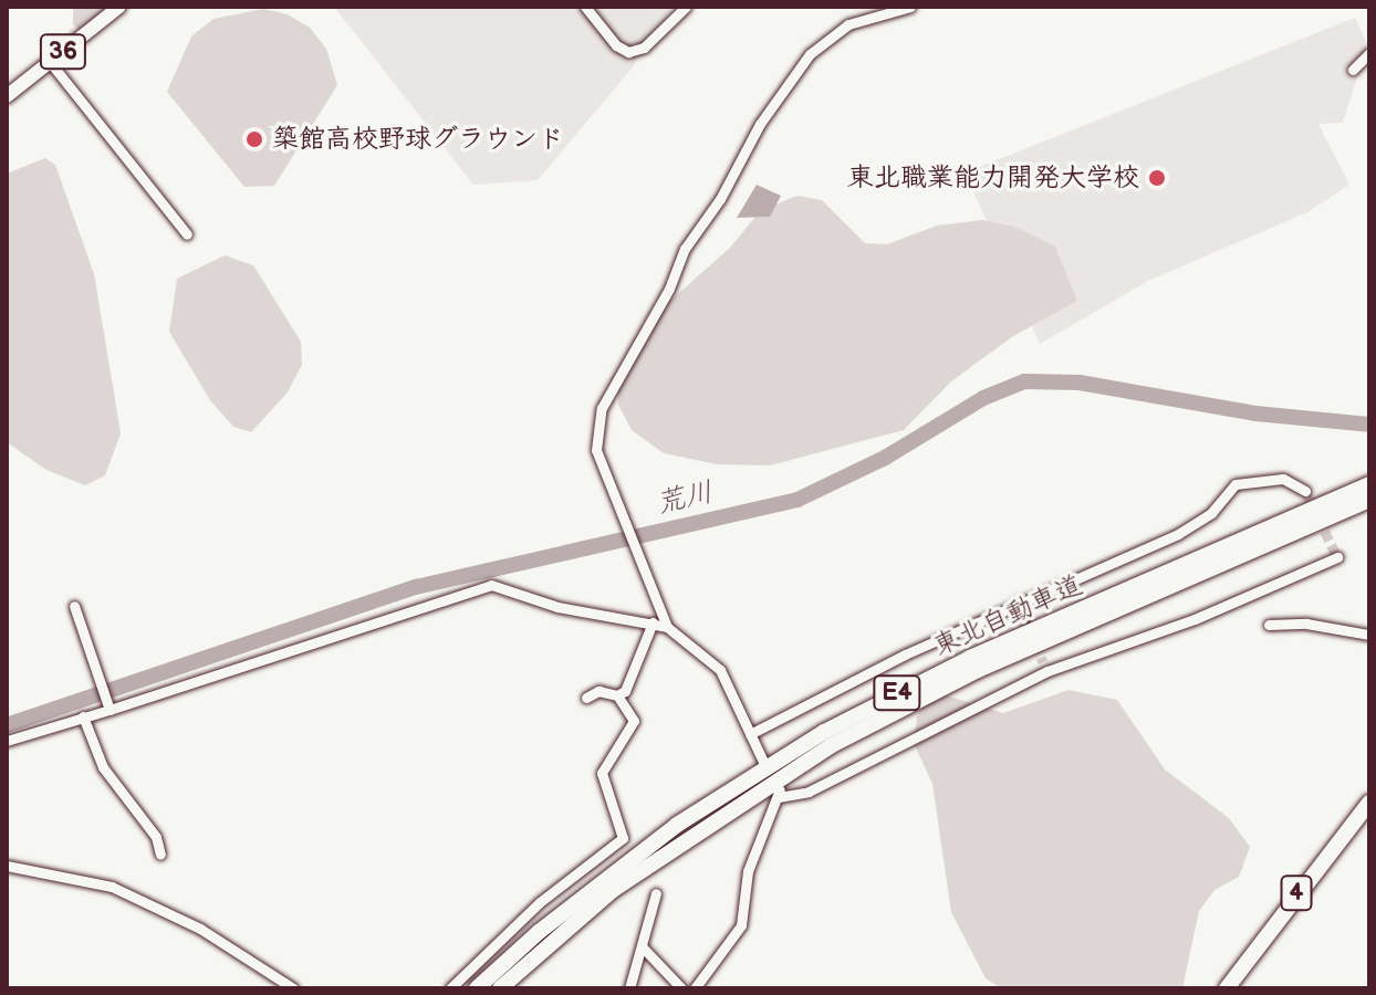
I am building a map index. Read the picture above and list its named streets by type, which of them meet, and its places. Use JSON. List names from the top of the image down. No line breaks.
{"streets":{"highway":["東北自動車道","E4","4"],"main road":["36"]},"water":["荒川"],"places":["築館高校野球グラウンド","東北職業能力開発大学校"]}
